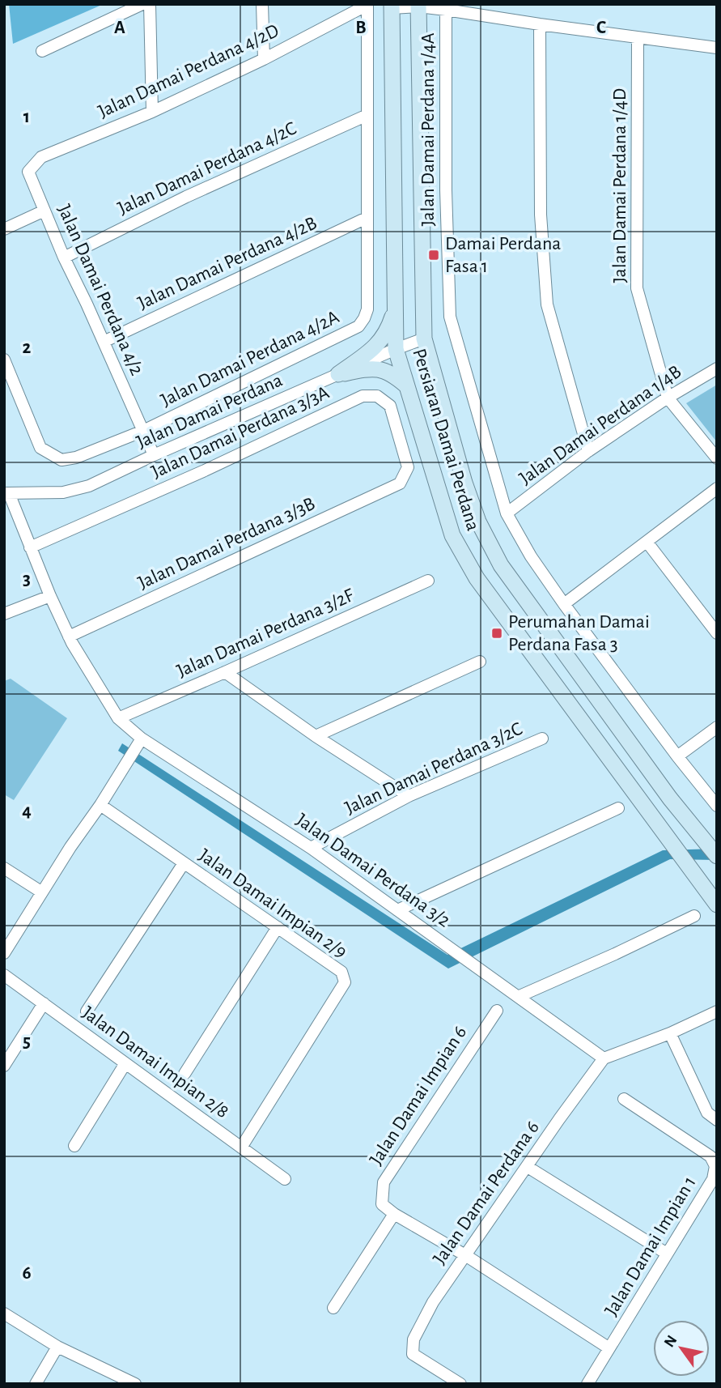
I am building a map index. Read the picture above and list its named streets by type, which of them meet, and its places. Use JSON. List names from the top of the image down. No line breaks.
{"streets":{"main road":["Persiaran Damai Perdana"],"street":["Jalan Damai Perdana 4/2D","Jalan Damai Perdana 1/4A","Jalan Damai Perdana 4/2C","Jalan Damai Perdana 1/4D","Jalan Damai Perdana 4/2B","Jalan Damai Perdana 4/2","Jalan Damai Perdana 4/2A","Jalan Damai Perdana","Jalan Damai Perdana 1/4B","Jalan Damai Perdana 3/3A","Jalan Damai Perdana 3/3B","Jalan Damai Perdana 3/2F","Jalan Damai Perdana 3/2C","Jalan Damai Perdana 3/2","Jalan Damai Impian 2/9","Jalan Damai Impian 2/8","Jalan Damai Impian 6","Jalan Damai Perdana 6","Jalan Damai Impian 1"]},"crossings":[["Jalan Damai Perdana 4/2D","Jalan Damai Perdana 4/2"],["Jalan Damai Perdana 4/2D","Jalan Damai Perdana 4/2A"],["Jalan Damai Perdana 1/4A","Jalan Damai Perdana 1/4B"],["Jalan Damai Perdana 4/2C","Jalan Damai Perdana 4/2"],["Jalan Damai Perdana 4/2C","Jalan Damai Perdana 4/2A"],["Jalan Damai Perdana 1/4D","Jalan Damai Perdana 1/4B"],["Jalan Damai Perdana 4/2B","Jalan Damai Perdana 4/2"],["Jalan Damai Perdana 4/2B","Jalan Damai Perdana 4/2A"],["Jalan Damai Perdana 4/2","Jalan Damai Perdana 4/2A"],["Jalan Damai Perdana 4/2","Jalan Damai Perdana"],["Jalan Damai Perdana","Persiaran Damai Perdana"],["Jalan Damai Perdana","Jalan Damai Perdana 3/2"],["Jalan Damai Perdana 3/3A","Jalan Damai Perdana 3/3B"],["Jalan Damai Perdana 3/3A","Jalan Damai Perdana 3/2"],["Jalan Damai Perdana 3/3B","Jalan Damai Perdana 3/2"],["Jalan Damai Perdana 3/2F","Jalan Damai Perdana 3/2"],["Jalan Damai Perdana 3/2C","Jalan Damai Perdana 3/2"],["Jalan Damai Perdana 3/2","Jalan Damai Perdana 6"],["Jalan Damai Impian 2/9","Jalan Damai Impian 2/8"]],"places":{"transit":["Damai Perdana Fasa 1","Perumahan Damai Perdana Fasa 3"]},"north":"top left","grid":{"columns":["A","B","C"],"rows":["1","2","3","4","5","6"]}}
